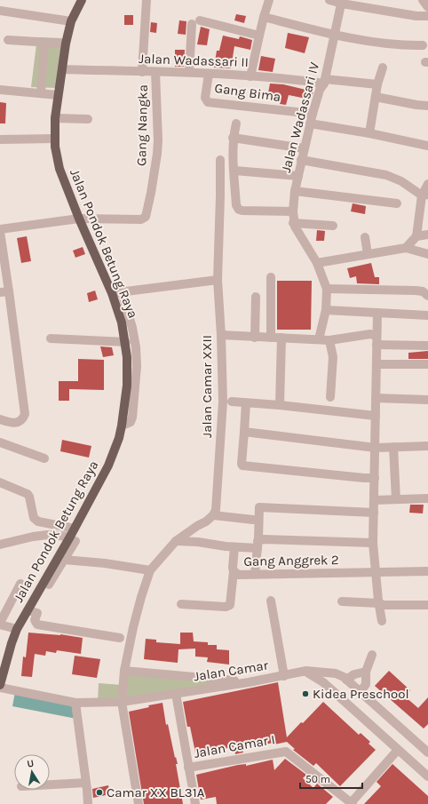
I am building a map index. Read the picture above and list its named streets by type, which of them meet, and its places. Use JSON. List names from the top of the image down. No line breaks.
{"streets":{"main road":["Jalan Pondok Betung Raya"],"street":["Jalan Wadassari II","Gang Bima","Jalan Wadassari IV","Gang Nangka","Jalan Camar XXII","Gang Anggrek 2","Jalan Camar","Jalan Camar I"]},"crossings":[["Jalan Wadassari II","Gang Bima"],["Jalan Wadassari II","Jalan Wadassari IV"],["Jalan Wadassari II","Gang Nangka"],["Jalan Wadassari II","Jalan Pondok Betung Raya"],["Gang Bima","Jalan Wadassari IV"],["Gang Nangka","Jalan Pondok Betung Raya"]],"places":["Kidea Preschool","Camar XX BL31A"],"scale_bar":"50 m","north":"top"}
